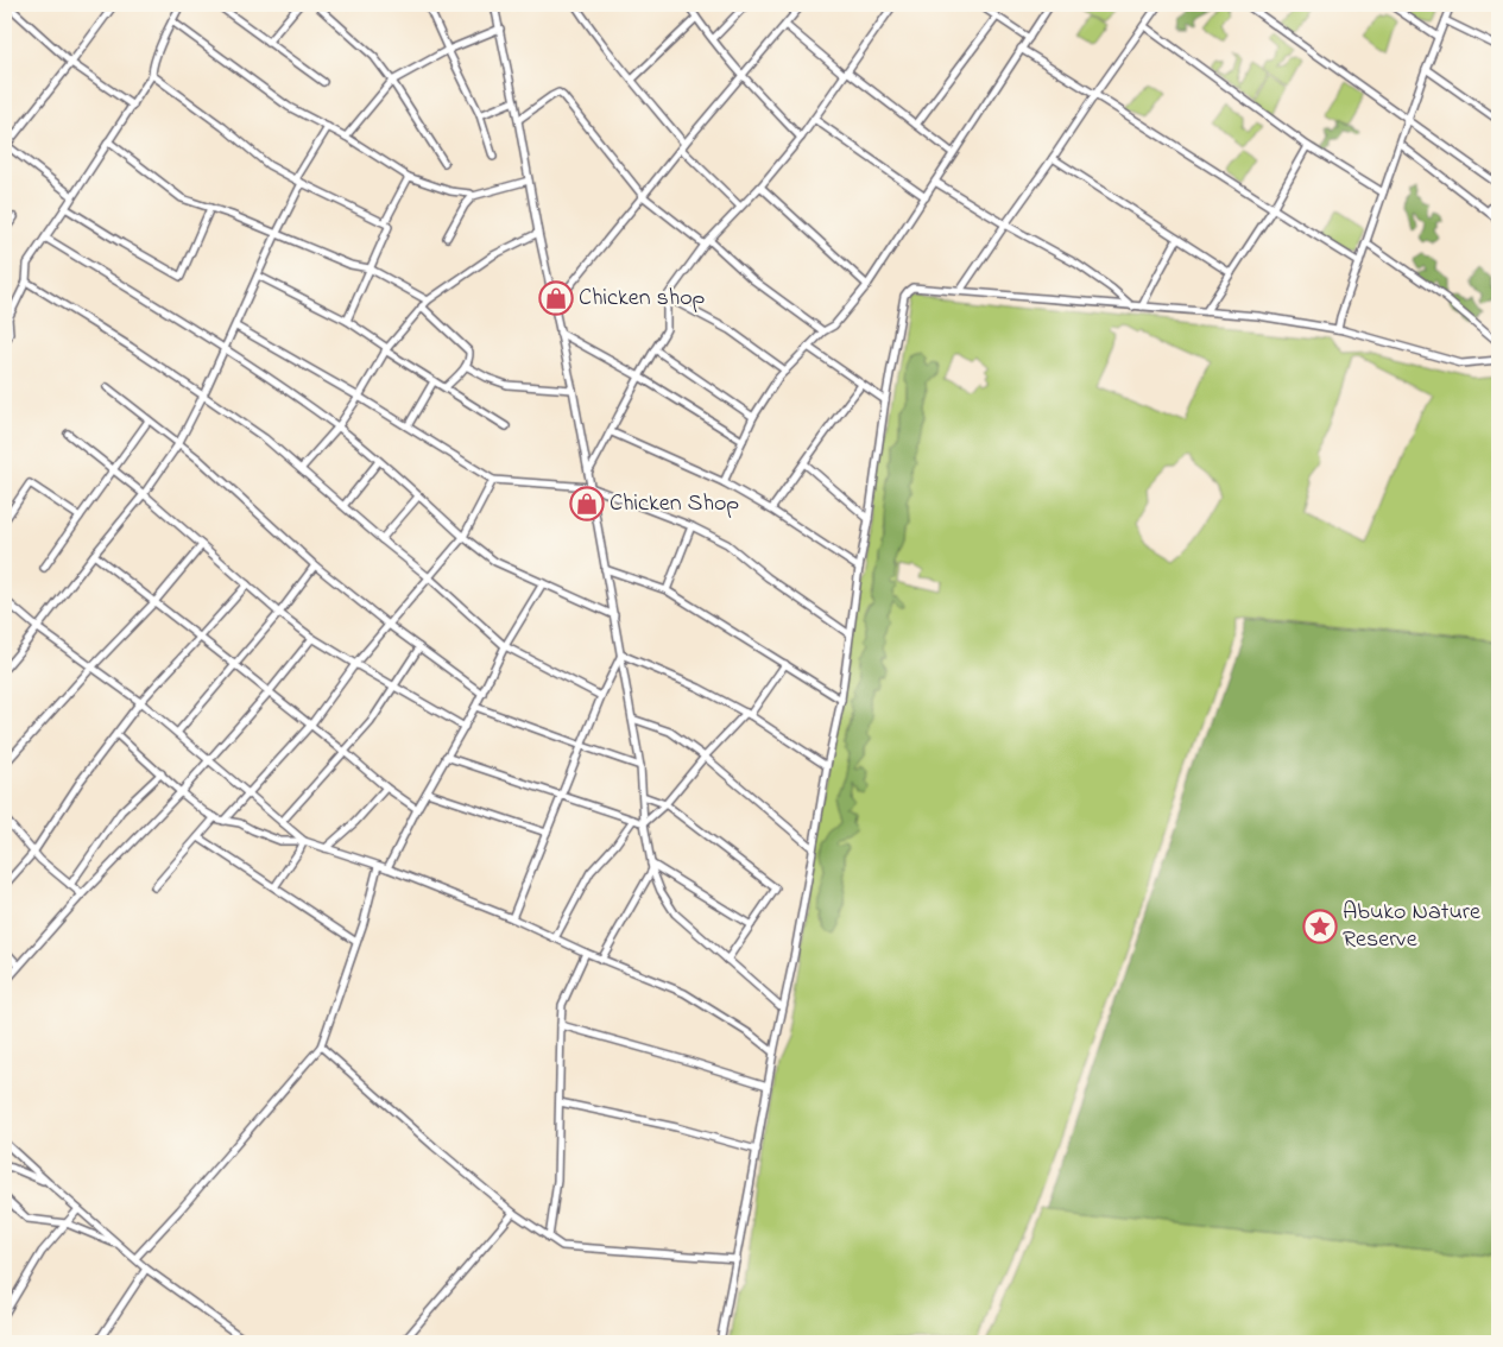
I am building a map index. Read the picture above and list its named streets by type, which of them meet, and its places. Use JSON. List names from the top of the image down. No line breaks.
{"places":{"shop":["Chicken shop","Chicken Shop"],"place":["Abuko Nature Reserve"]}}
